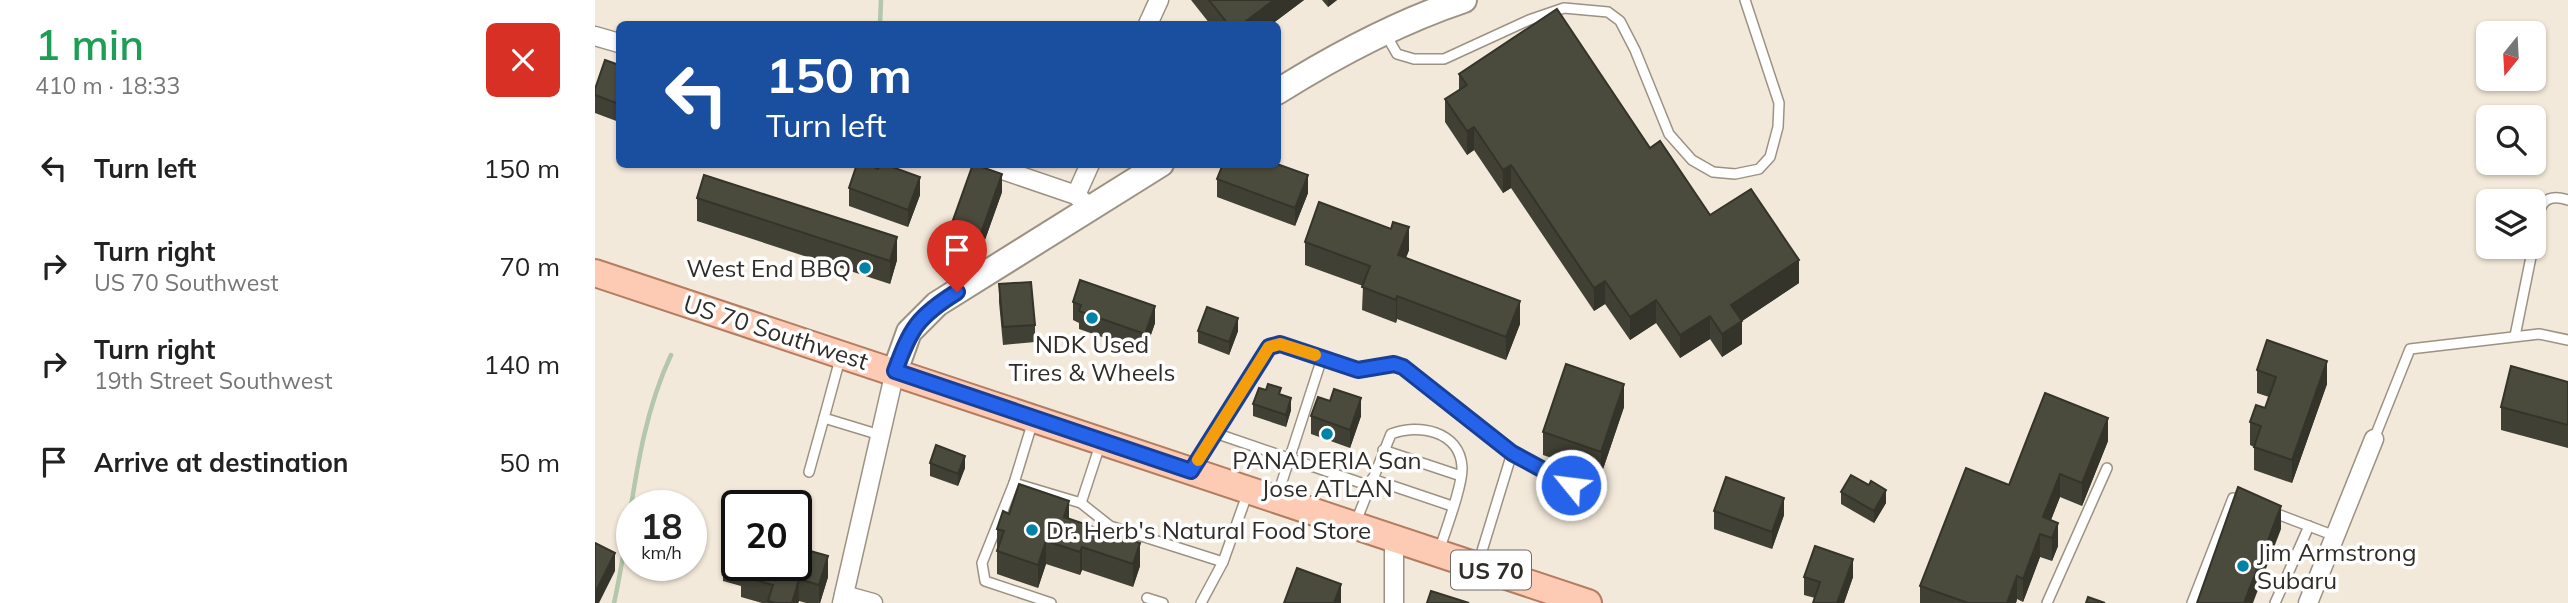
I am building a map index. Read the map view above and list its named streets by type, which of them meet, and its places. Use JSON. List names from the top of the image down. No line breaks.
{"streets":{"main road":["US 70 Southwest","US 70"]},"crossings":[["US 70 Southwest","US 70"]],"places":["West End BBQ","NDK Used Tires & Wheels","PANADERIA San Jose ATLAN","Dr. Herb's Natural Food Store","Jim Armstrong Subaru"],"north":"bottom","page":{"heading":["1 min","410 m · 18:33"],"turn":["150 m","Turn left"],"list":[{"name":"Turn left","value":"150 m"},{"name":"Turn right","note":"US 70 Southwest","value":"70 m"},{"name":"Turn right","note":"19th Street Southwest","value":"140 m"},{"name":"Arrive at destination","value":"50 m"}],"speed":"18 km/h","limit":"20"}}
